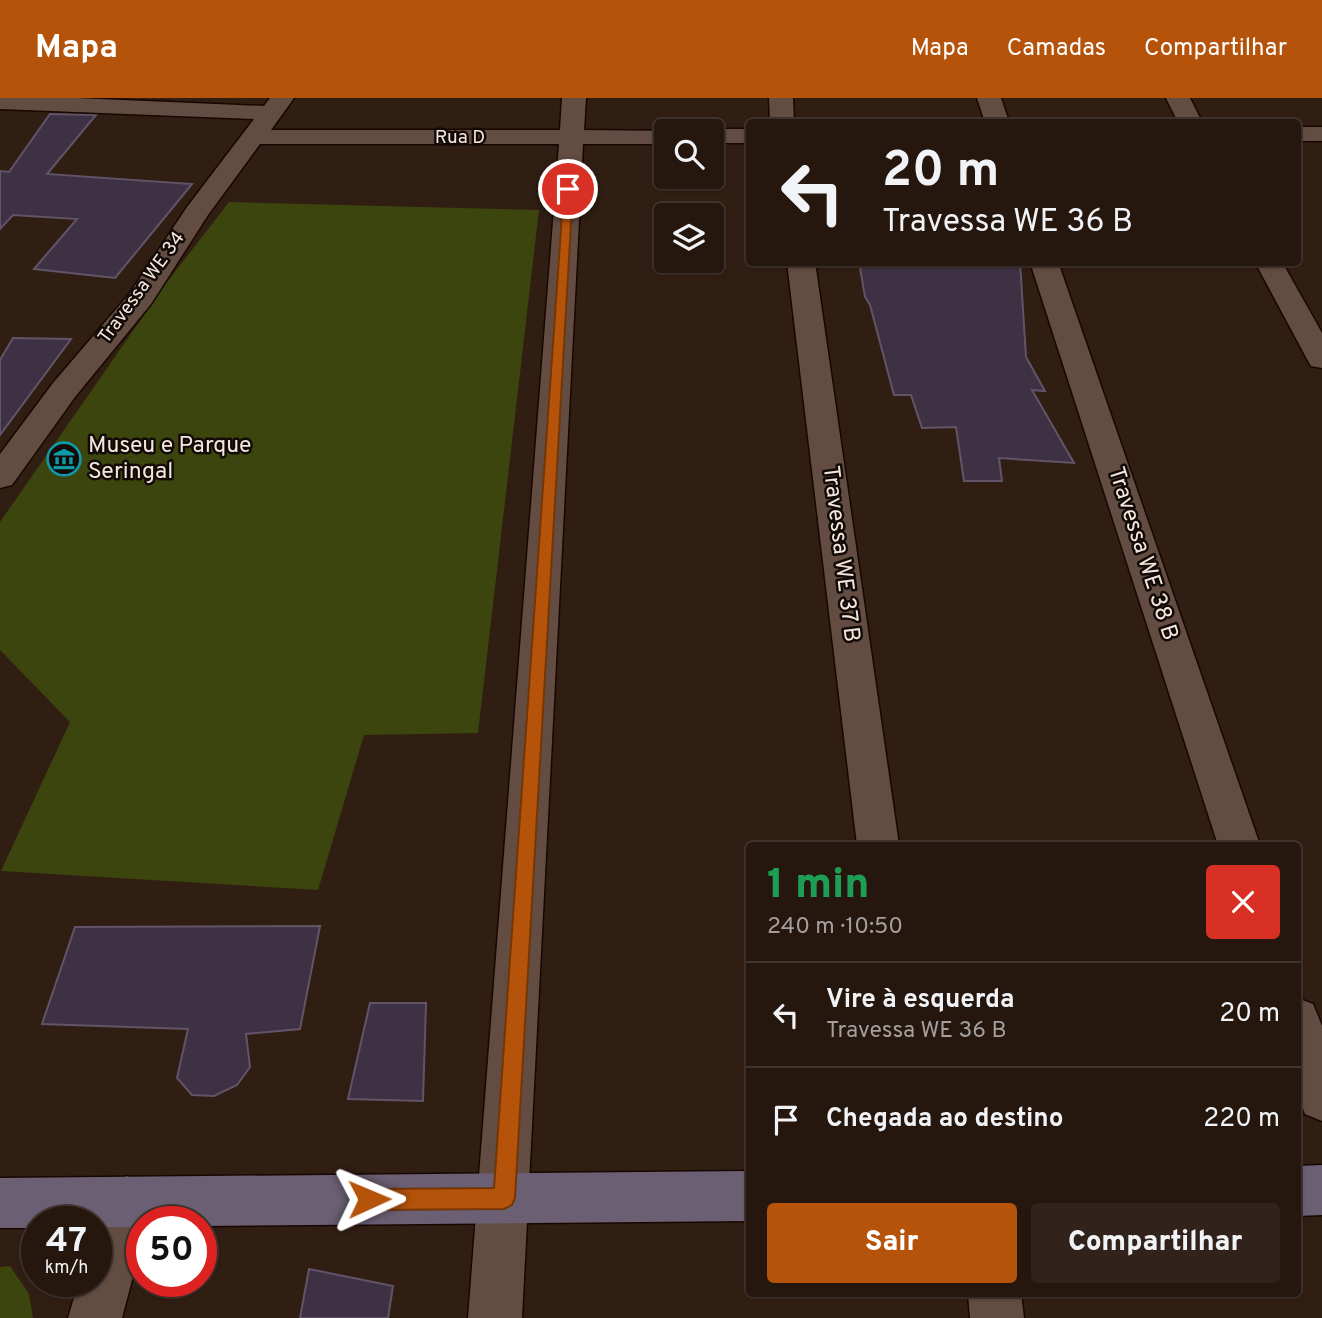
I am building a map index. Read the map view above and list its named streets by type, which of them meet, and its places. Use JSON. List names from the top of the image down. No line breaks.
{"streets":{"street":["Rua D","Travessa WE 34","Travessa WE 37 B","Travessa WE 38 B"]},"crossings":[["Rua D","Travessa WE 34"]],"places":{"museum":["Museu e Parque Seringal"]},"page":{"header":"Mapa","nav":["Mapa","Camadas","Compartilhar"],"turn":["20 m","Travessa WE 36 B"],"heading":["1 min","240 m · 10:50"],"list":[{"name":"Vire à esquerda","note":"Travessa WE 36 B","value":"20 m"},{"name":"Chegada ao destino","value":"220 m"}],"buttons":["Sair","Compartilhar"],"speed":"47 km/h","limit":"50"}}
